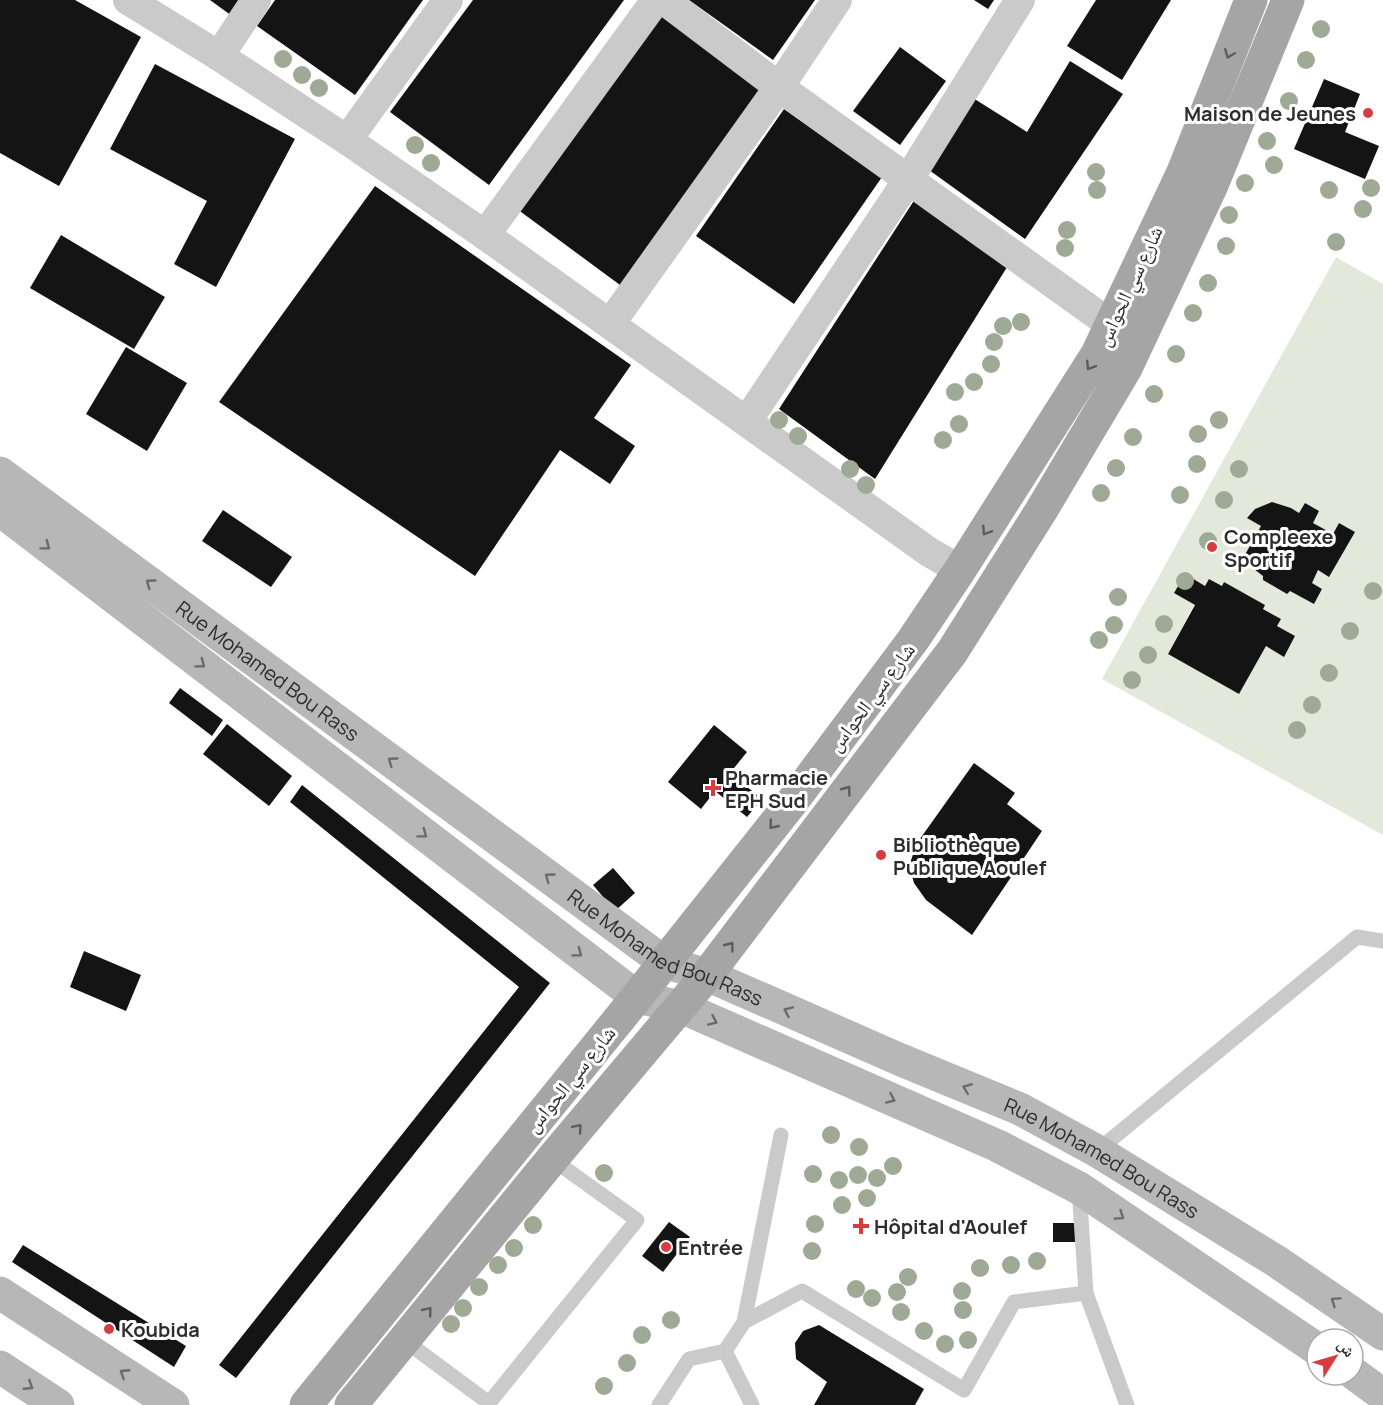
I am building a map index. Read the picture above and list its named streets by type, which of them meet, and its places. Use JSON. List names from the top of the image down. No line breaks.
{"streets":{"main road":["شارع سي الحواس"],"street":["Rue Mohamed Bou Rass"]},"crossings":[["شارع سي الحواس","Rue Mohamed Bou Rass"]],"places":{"other":["Maison de Jeunes","Compleexe Sportif","Bibliothèque Publique Aoulef","Entrée","Koubida"],"health":["Pharmacie EPH Sud","Hôpital d'Aoulef"]},"north":"top right"}
